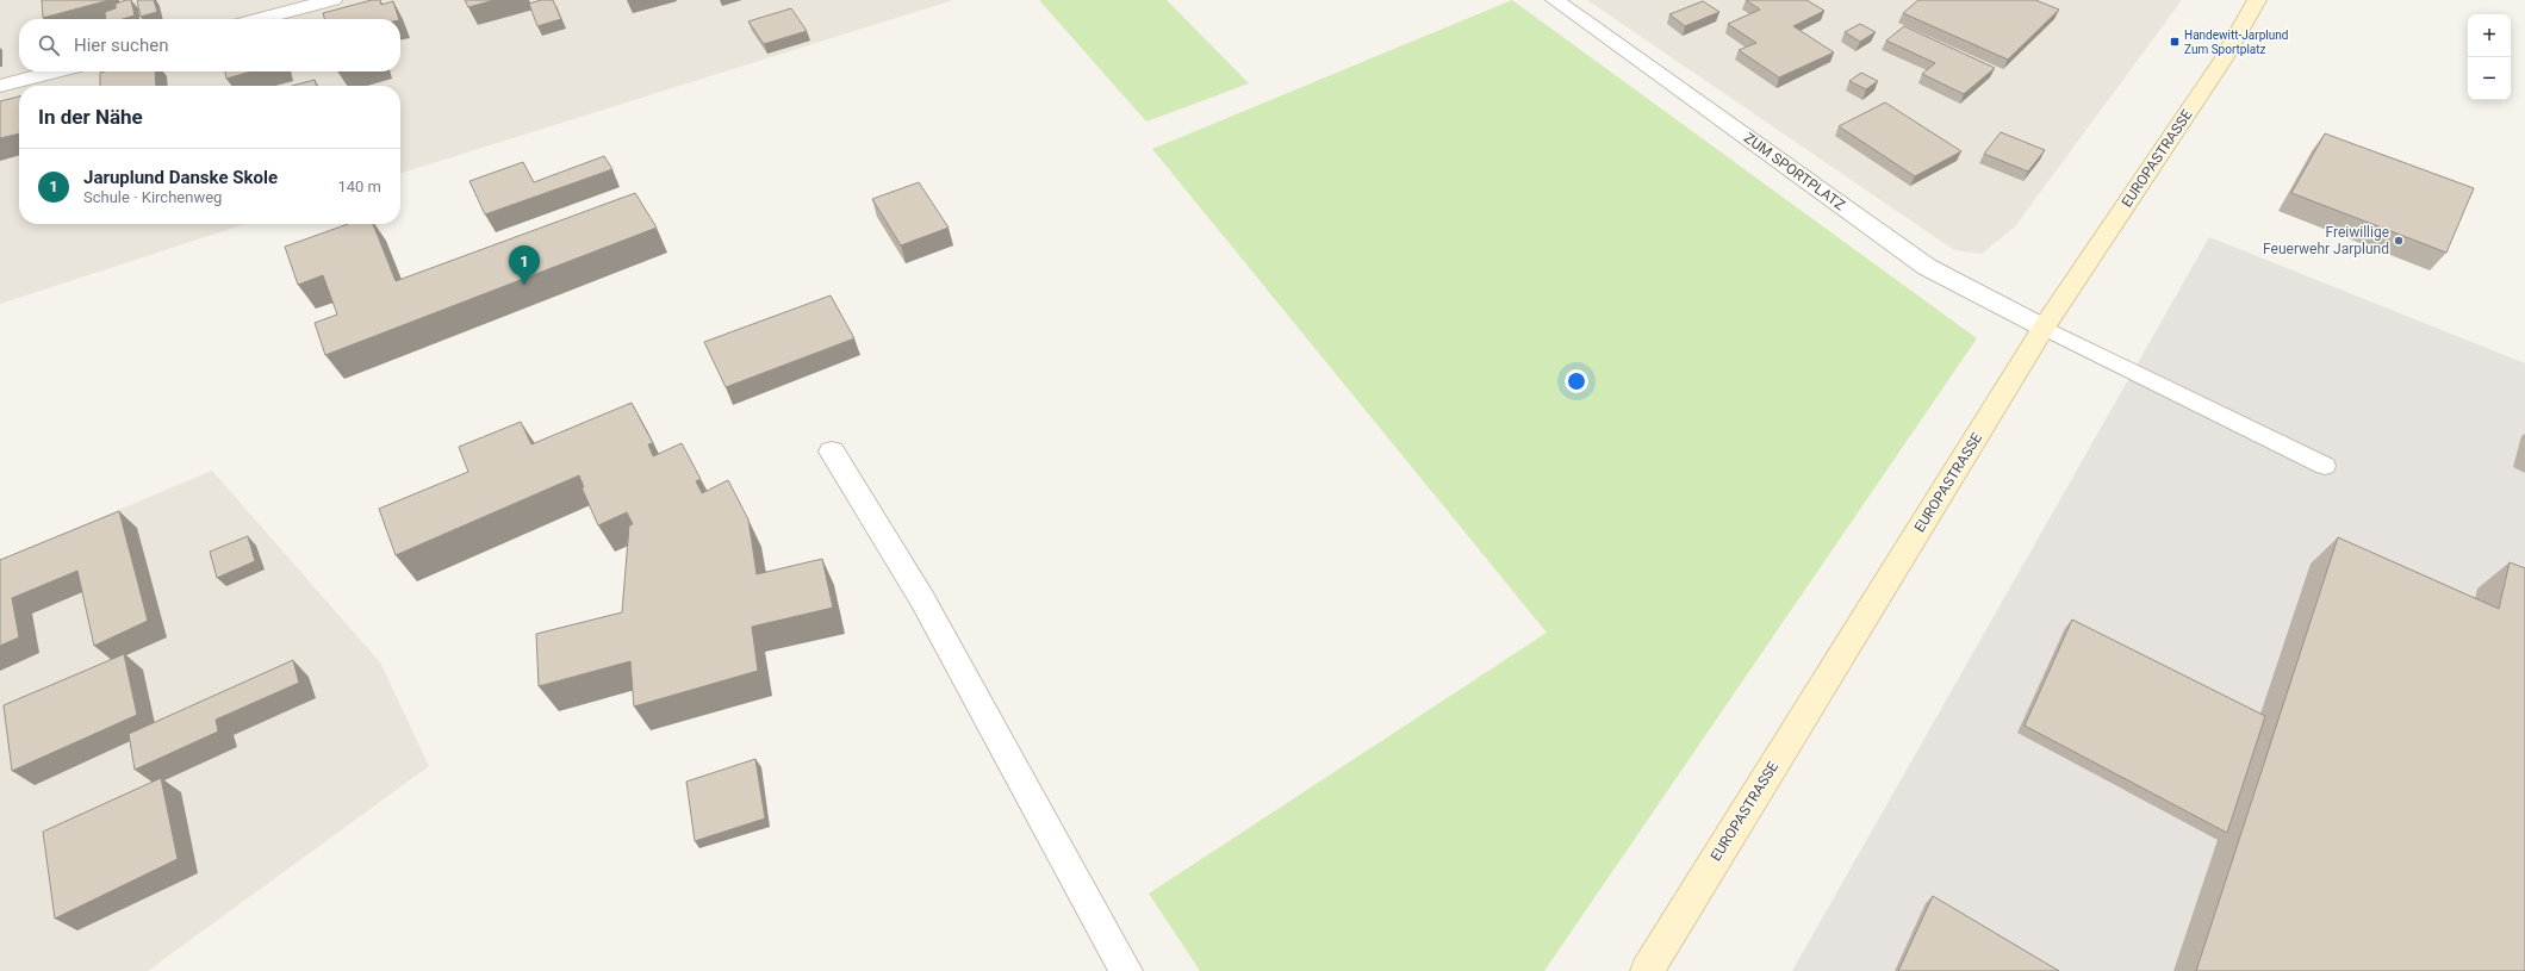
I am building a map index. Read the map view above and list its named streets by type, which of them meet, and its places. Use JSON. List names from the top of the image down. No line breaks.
{"streets":{"main road":["EUROPASTRASSE"],"street":["ZUM SPORTPLATZ"]},"crossings":[["EUROPASTRASSE","ZUM SPORTPLATZ"]],"places":{"transit":["Handewitt-Jarplund Zum Sportplatz"],"other":["Freiwillige Feuerwehr Jarplund"]},"page":{"map_buttons":["+","−"],"search":"Hier suchen","heading":"In der Nähe","list":[{"mark":"1","name":"Jaruplund Danske Skole","note":"Schule · Kirchenweg","value":"140 m"}],"pins":"1"}}
